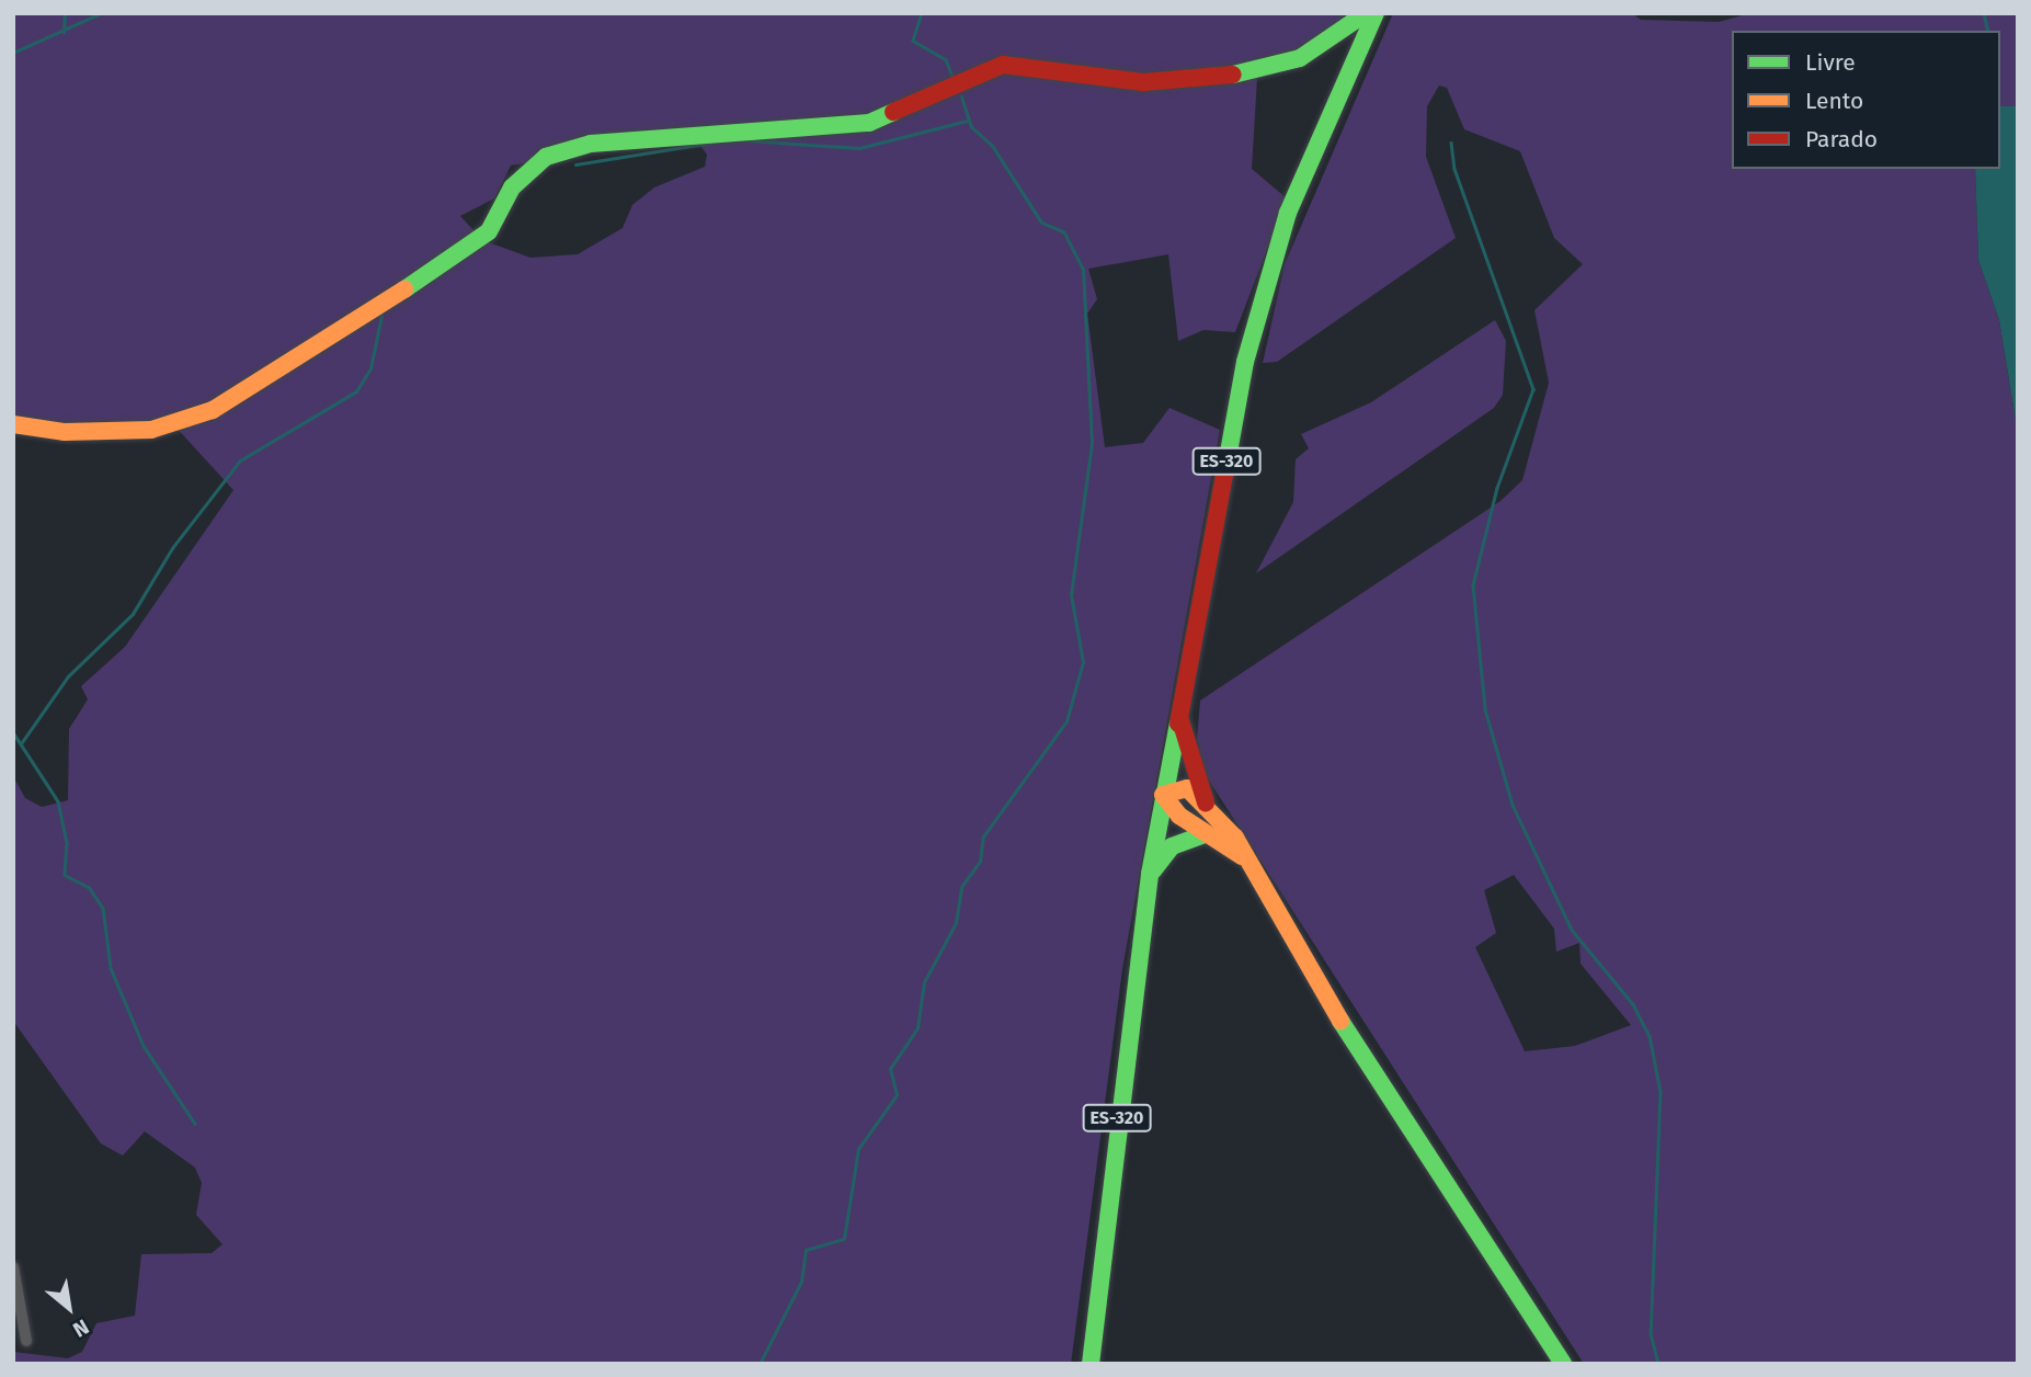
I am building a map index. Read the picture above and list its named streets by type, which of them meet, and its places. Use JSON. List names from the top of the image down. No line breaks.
{"streets":{"street":["ES-320"]},"legend":["Livre","Lento","Parado"],"north":"bottom right"}
